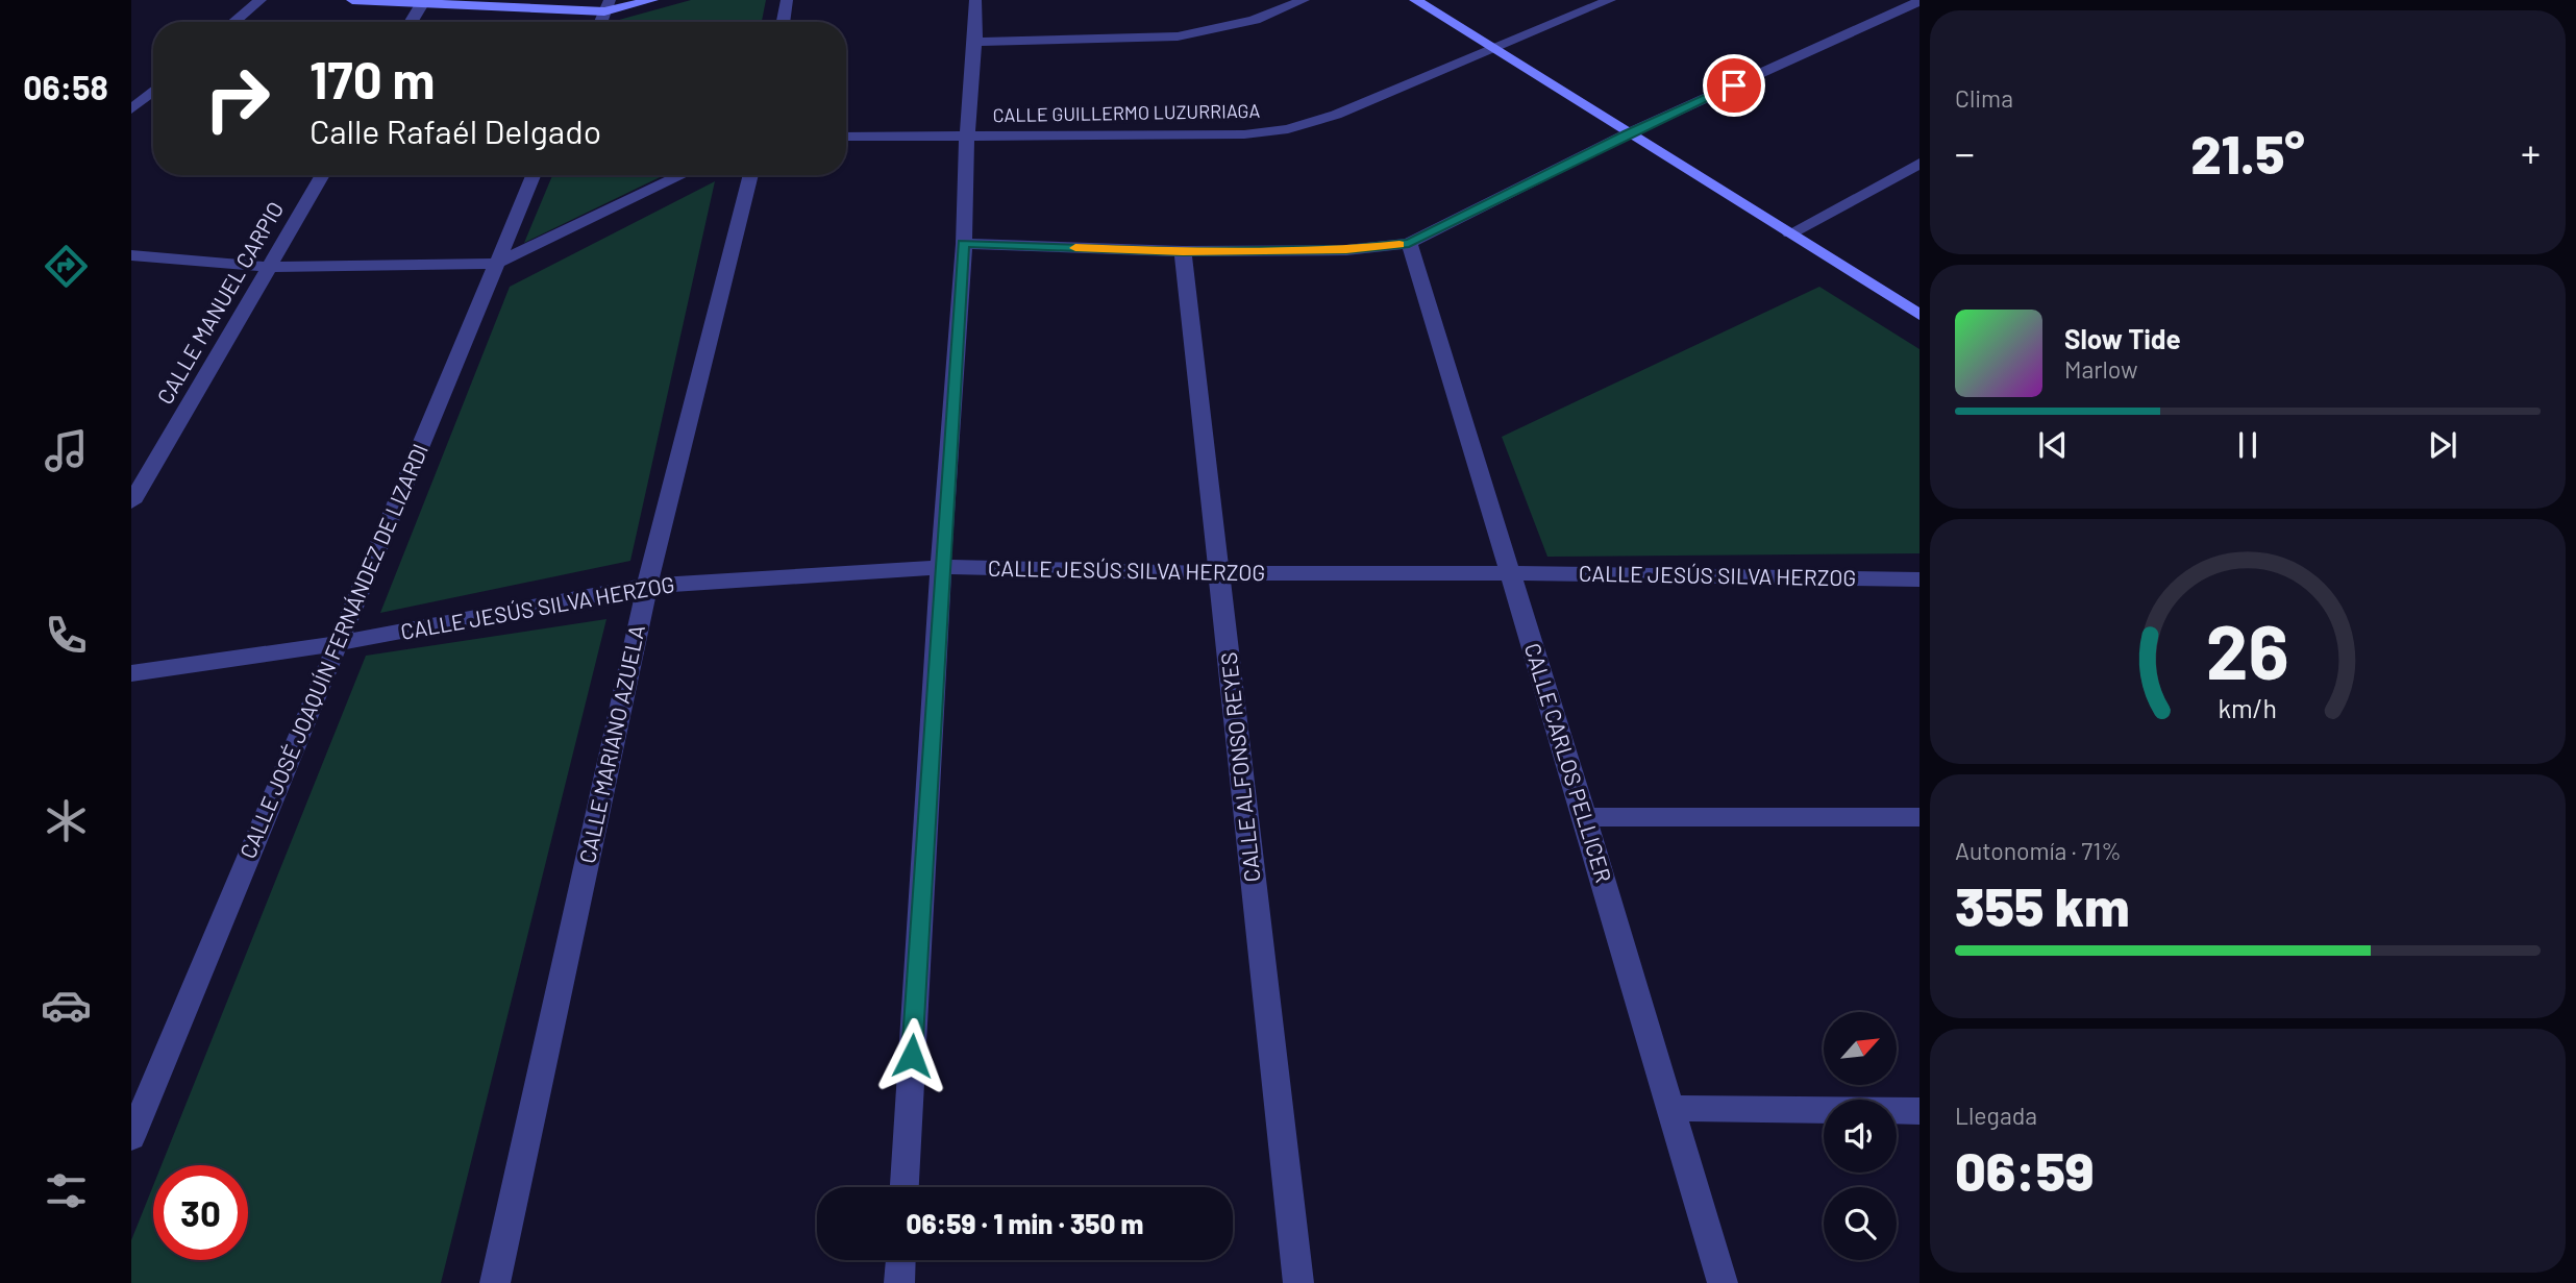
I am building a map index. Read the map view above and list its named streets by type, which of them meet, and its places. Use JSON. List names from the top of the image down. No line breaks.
{"streets":{"street":["CALLE GUILLERMO LUZURRIAGA","CALLE MANUEL CARPIO","CALLE JESÚS SILVA HERZOG","CALLE JOSÉ JOAQUÍN FERNÁNDEZ DE LIZARDI","CALLE MARIANO AZUELA","CALLE CARLOS PELLICER","CALLE ALFONSO REYES"]},"crossings":[["CALLE JESÚS SILVA HERZOG","CALLE JOSÉ JOAQUÍN FERNÁNDEZ DE LIZARDI"],["CALLE JESÚS SILVA HERZOG","CALLE MARIANO AZUELA"],["CALLE JESÚS SILVA HERZOG","CALLE CARLOS PELLICER"],["CALLE JESÚS SILVA HERZOG","CALLE ALFONSO REYES"]],"north":"top right","page":{"tabs":"06:58","tile":["Clima",["Autonomía · 71%","355 km"],["Llegada","06:59"]],"turn":["170 m","Calle Rafaél Delgado"],"heat":["−","21.5°","+"],"song":["Slow Tide","Marlow"],"limit":"30","trip":"06:59 · 1 min · 350 m","gauge":["26","km/h"]}}
